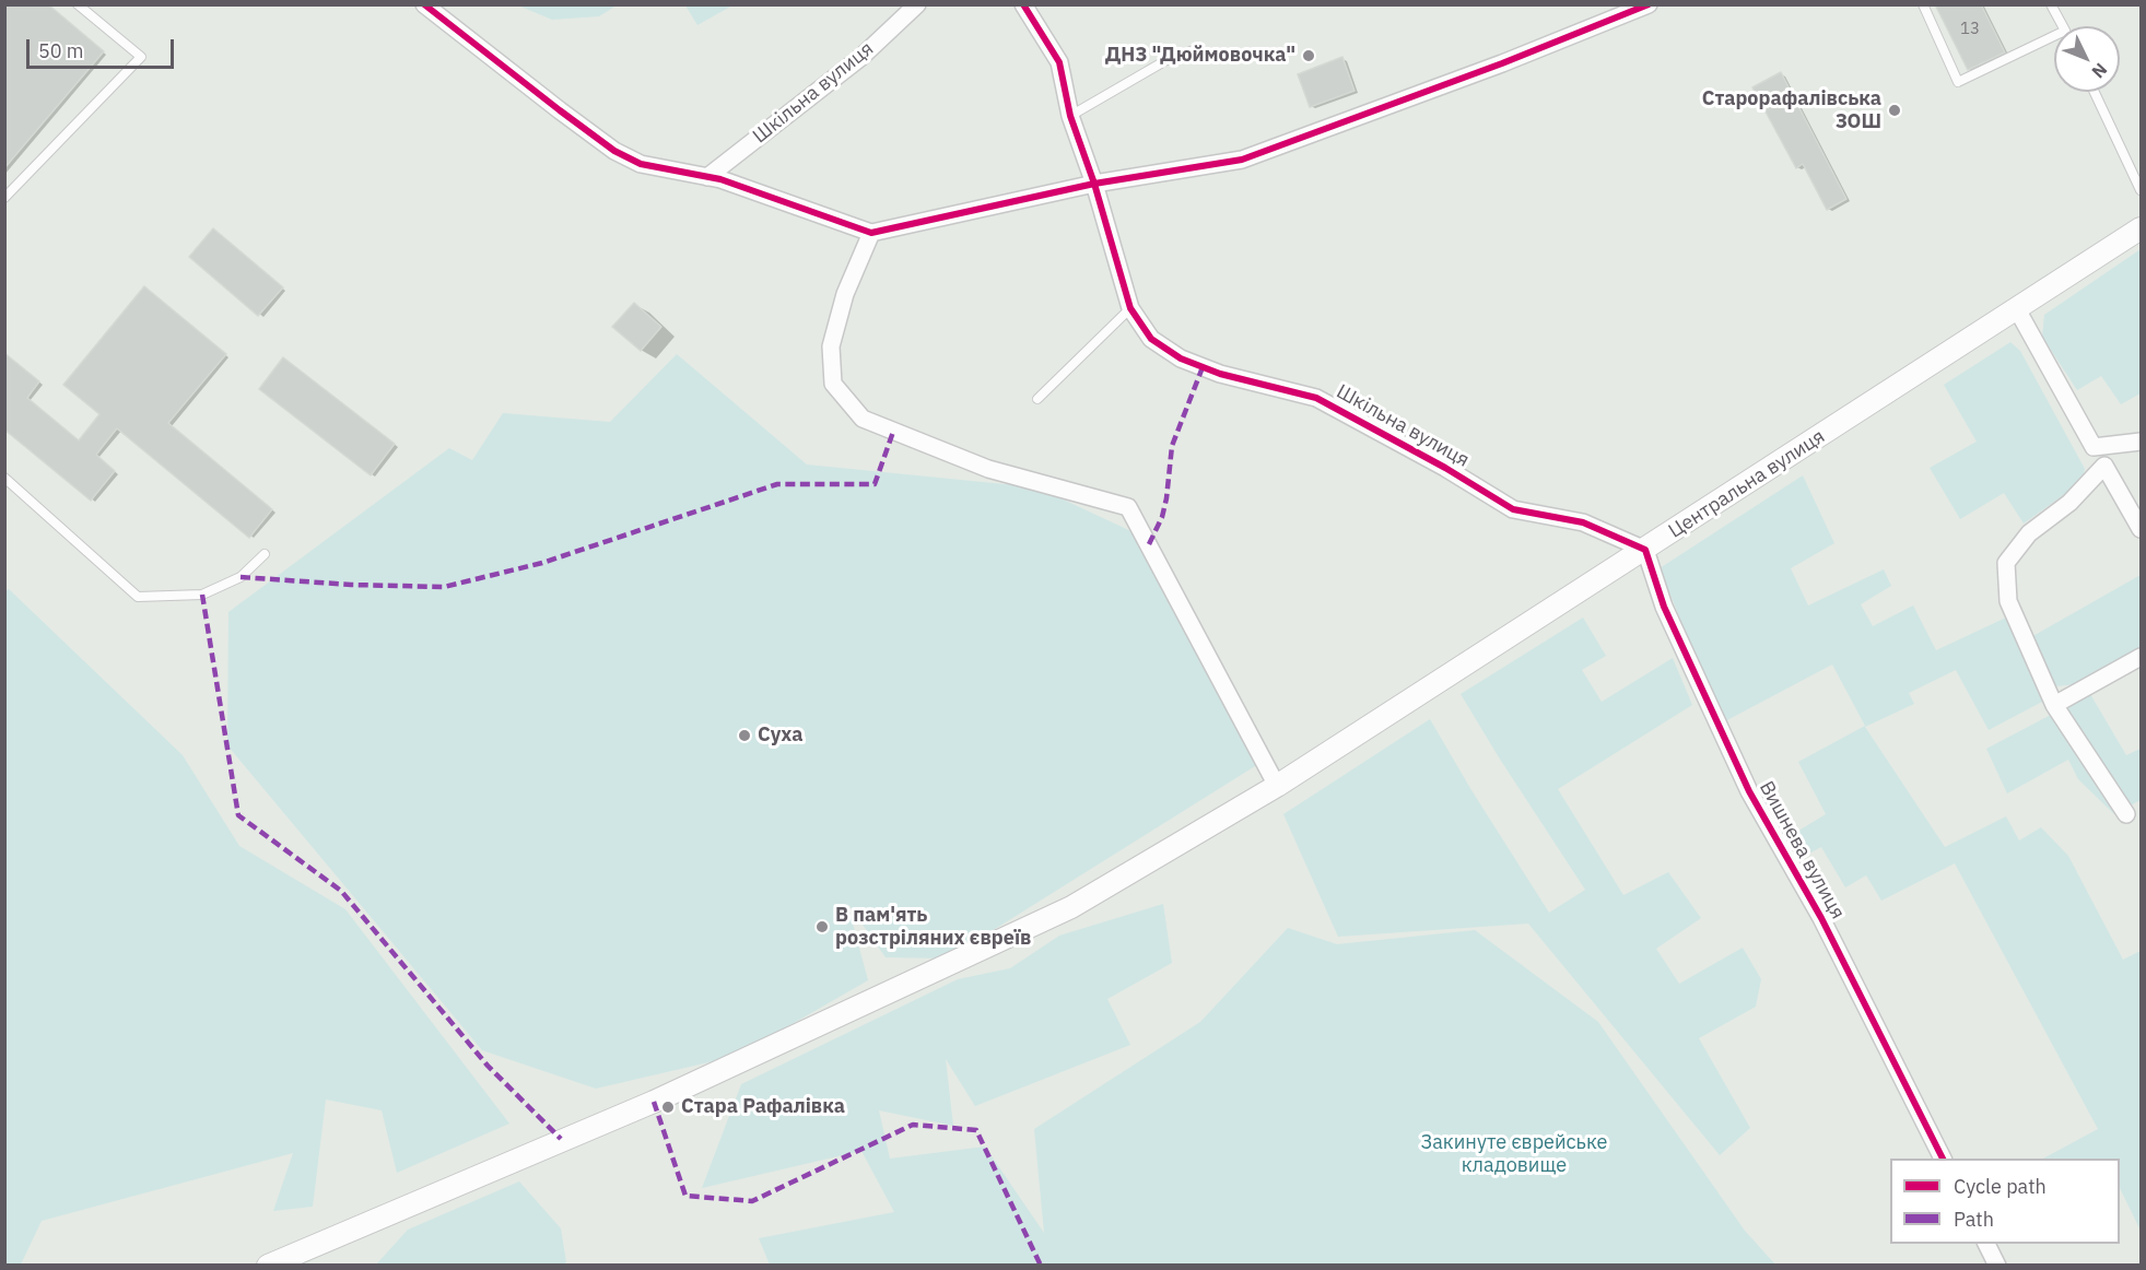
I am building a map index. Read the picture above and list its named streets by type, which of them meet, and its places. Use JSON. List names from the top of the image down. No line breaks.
{"streets":{"main road":["Центральна вулиця"],"street":["Шкільна вулиця","Вишнева вулиця"]},"crossings":[["Шкільна вулиця","Центральна вулиця"],["Шкільна вулиця","Вишнева вулиця"],["Центральна вулиця","Вишнева вулиця"]],"parks":["Закинуте єврейське кладовище"],"places":["ДНЗ \"Дюймовочка\"","Старорафалівська ЗОШ","Суха","В пам'ять розстріляних євреїв","Стара Рафалівка"],"house_numbers":["13"],"legend":["Cycle path","Path"],"scale_bar":"50 m","north":"bottom right"}
